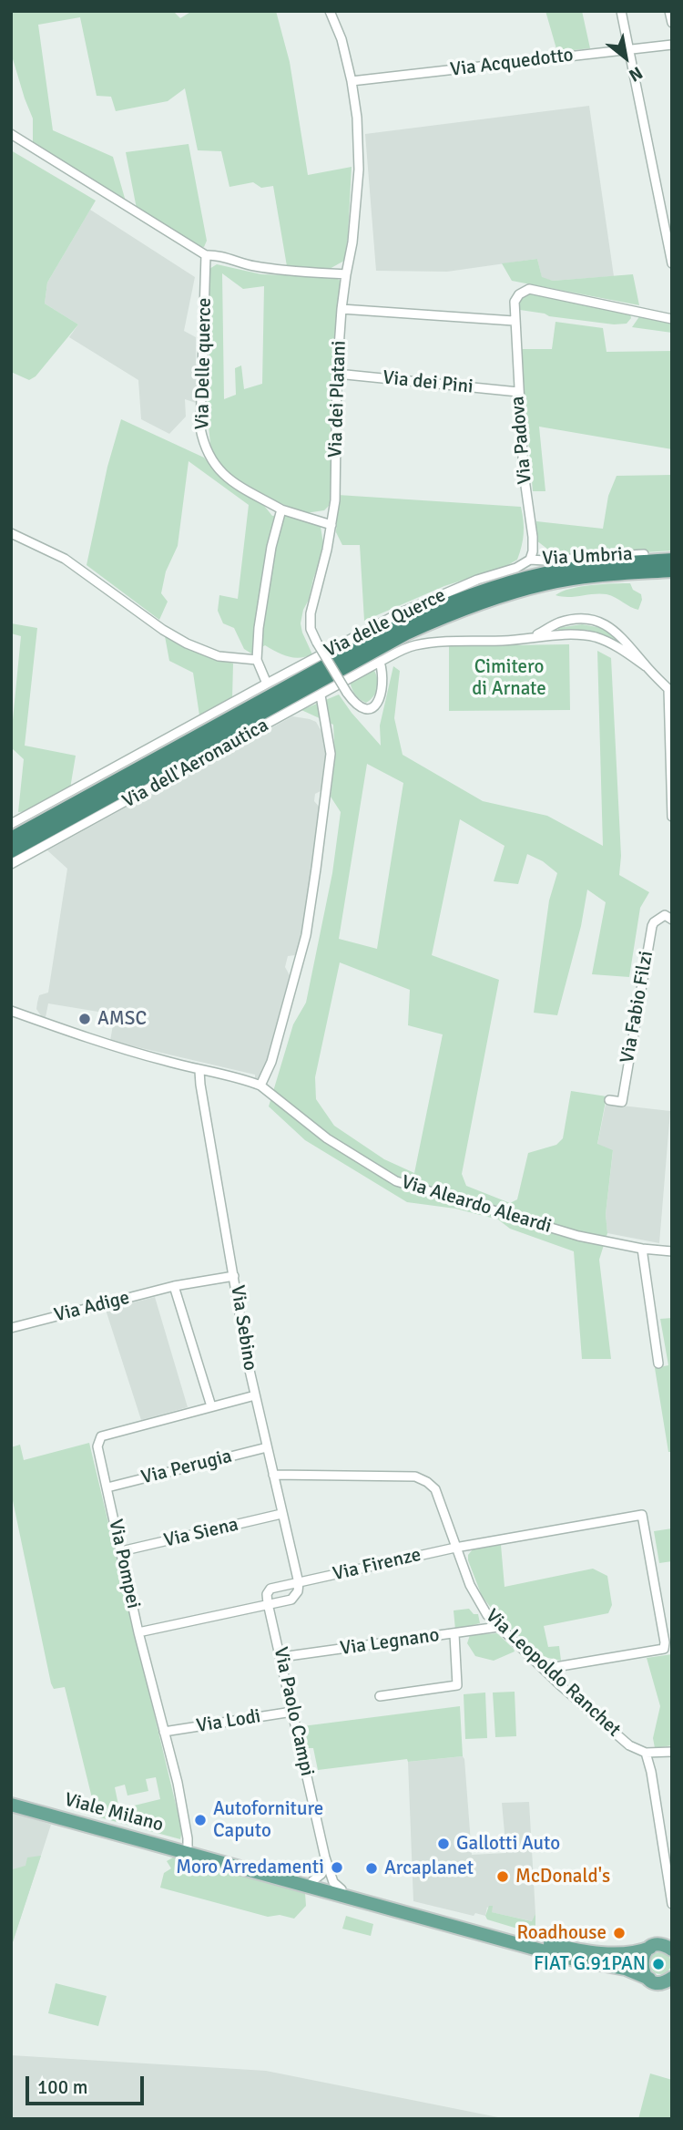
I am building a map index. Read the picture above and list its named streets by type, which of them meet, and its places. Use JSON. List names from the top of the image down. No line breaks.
{"streets":{"main road":["Viale Milano"],"street":["Via Acquedotto","Via Delle querce","Via dei Pini","Via dei Platani","Via Padova","Via Umbria","Via delle Querce","Via dell'Aeronautica","Via Fabio Filzi","Via Aleardo Aleardi","Via Adige","Via Sebino","Via Perugia","Via Siena","Via Pompei","Via Firenze","Via Legnano","Via Leopoldo Ranchet","Via Paolo Campi","Via Lodi"]},"crossings":[["Via Acquedotto","Via dei Platani"],["Via dei Pini","Via dei Platani"],["Via dei Pini","Via Padova"],["Via dei Platani","Via dell'Aeronautica"],["Via Padova","Via Umbria"],["Via Padova","Via delle Querce"],["Via Umbria","Via delle Querce"],["Via Aleardo Aleardi","Via Sebino"],["Via Adige","Via Sebino"],["Via Sebino","Via Perugia"],["Via Sebino","Via Siena"],["Via Sebino","Via Pompei"],["Via Sebino","Via Firenze"],["Via Sebino","Via Leopoldo Ranchet"],["Via Perugia","Via Pompei"],["Via Siena","Via Pompei"],["Via Pompei","Via Firenze"],["Via Pompei","Via Lodi"],["Via Pompei","Viale Milano"],["Via Firenze","Via Leopoldo Ranchet"],["Via Firenze","Via Paolo Campi"],["Via Legnano","Via Leopoldo Ranchet"],["Via Legnano","Via Paolo Campi"],["Via Paolo Campi","Via Lodi"],["Via Paolo Campi","Viale Milano"]],"parks":["Cimitero di Arnate"],"places":["AMSC","Autoforniture Caputo","Gallotti Auto","Moro Arredamenti","Arcaplanet","McDonald's","Roadhouse","FIAT G.91PAN"],"scale_bar":"100 m","north":"bottom right"}
